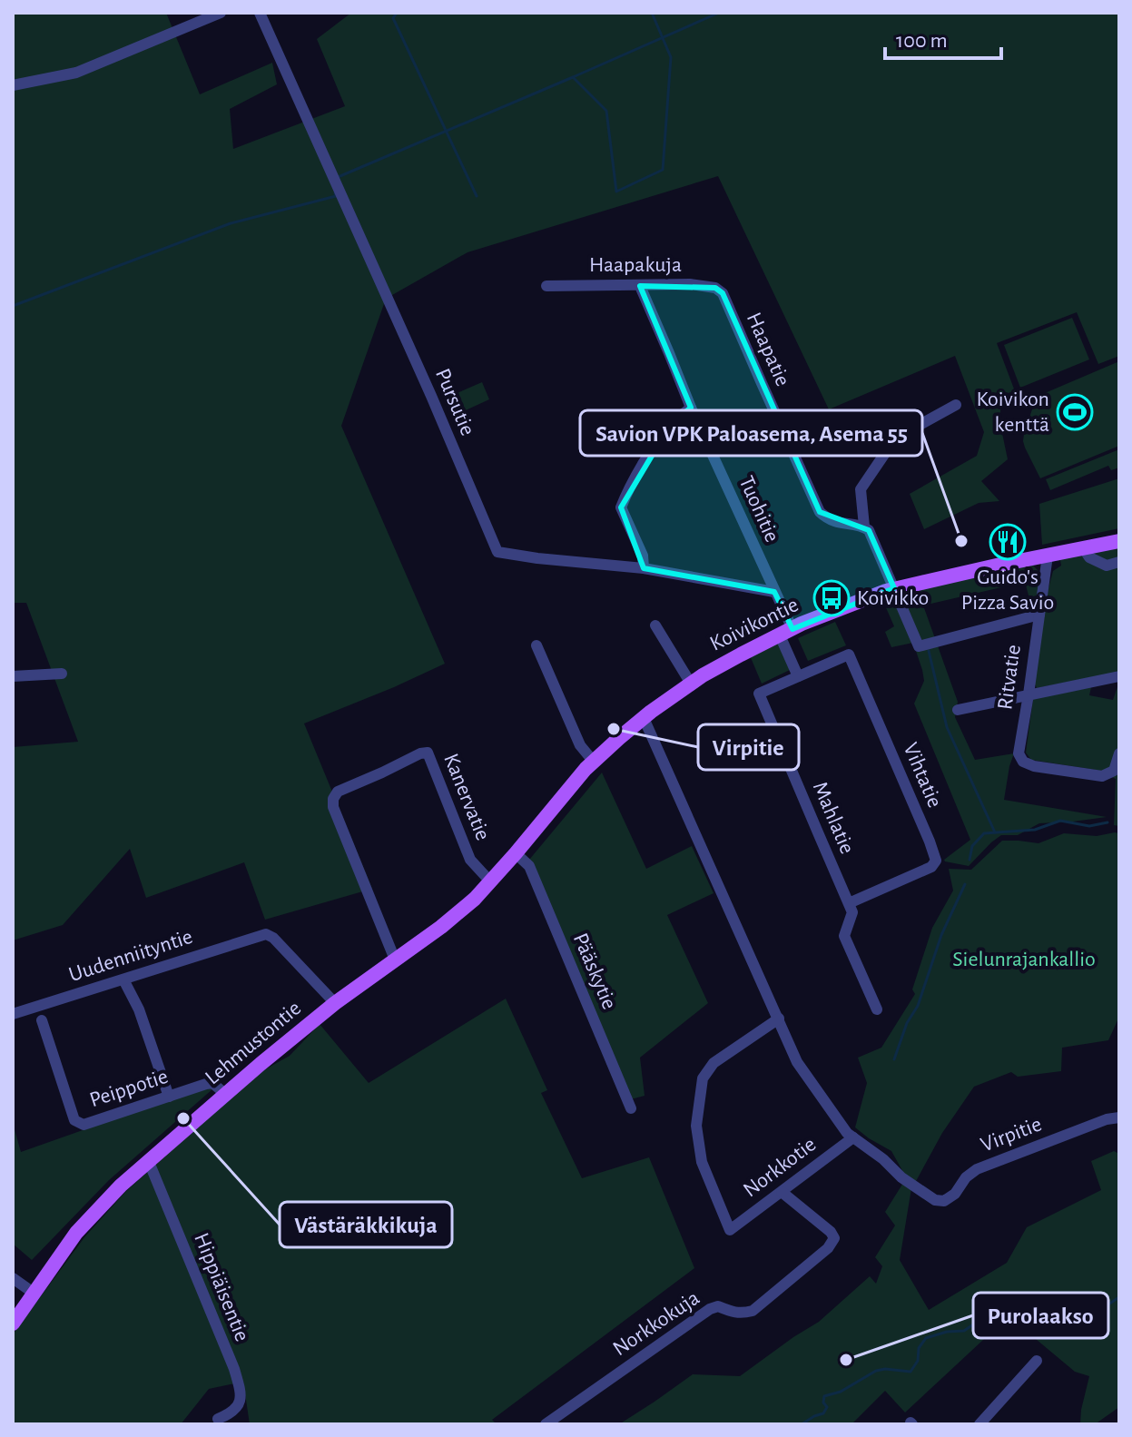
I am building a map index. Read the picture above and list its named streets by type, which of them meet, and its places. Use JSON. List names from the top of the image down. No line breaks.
{"streets":{"main road":["Koivikontie","Lehmustontie"],"street":["Haapakuja","Haapatie","Pursutie","Tuohitie","Ritvatie","Vihtatie","Kanervatie","Mahlatie","Uudenniityntie","Pääskytie","Peippotie","Virpitie","Norkkotie","Hippiäisentie","Norkkokuja"]},"crossings":[["Haapakuja","Haapatie"],["Haapakuja","Tuohitie"],["Pursutie","Tuohitie"],["Tuohitie","Koivikontie"],["Tuohitie","Vihtatie"],["Tuohitie","Mahlatie"],["Koivikontie","Ritvatie"],["Koivikontie","Pääskytie"],["Koivikontie","Lehmustontie"],["Koivikontie","Virpitie"],["Vihtatie","Mahlatie"],["Kanervatie","Lehmustontie"],["Uudenniityntie","Lehmustontie"],["Pääskytie","Lehmustontie"],["Lehmustontie","Peippotie"],["Lehmustontie","Hippiäisentie"],["Virpitie","Norkkotie"],["Norkkotie","Norkkokuja"]],"parks":["Sielunrajankallio"],"places":{"sports":["Koivikon kenttä"],"other":["Savion VPK Paloasema, Asema 55","Virpitie","Västäräkkikuja","Purolaakso"],"restaurant":["Guido's Pizza Savio"],"bus stop":["Koivikko"]},"scale_bar":"100 m"}
